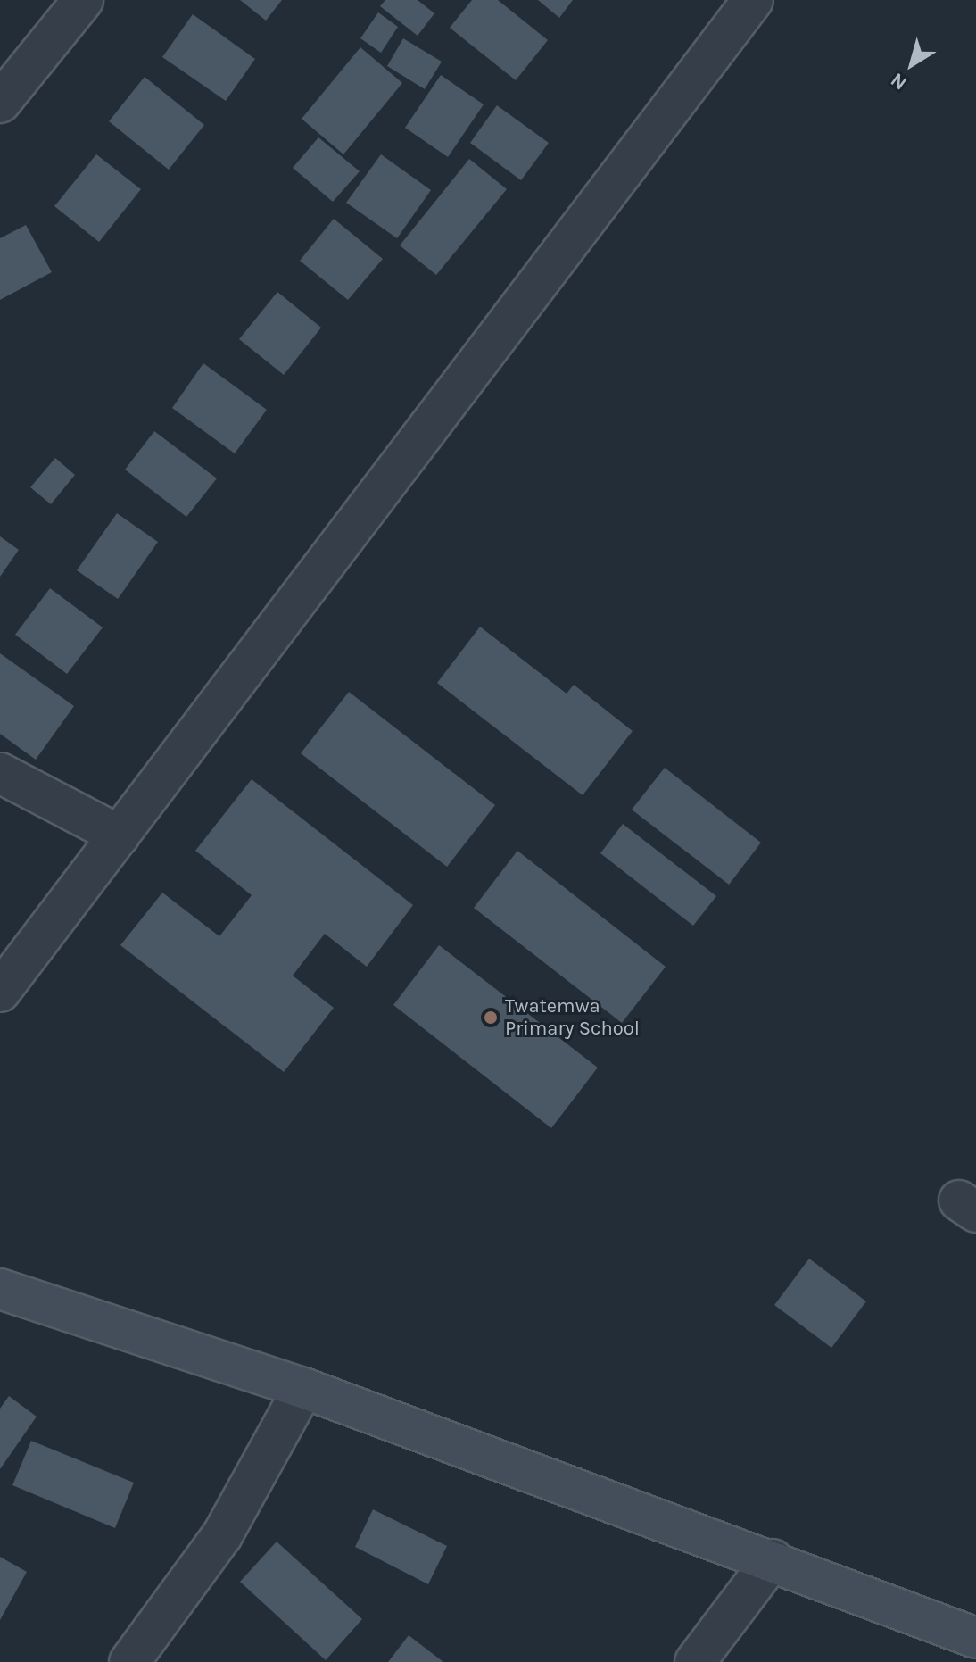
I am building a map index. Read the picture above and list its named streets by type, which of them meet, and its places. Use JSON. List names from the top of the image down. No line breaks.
{"places":["Twatemwa Primary School"],"north":"bottom left"}
